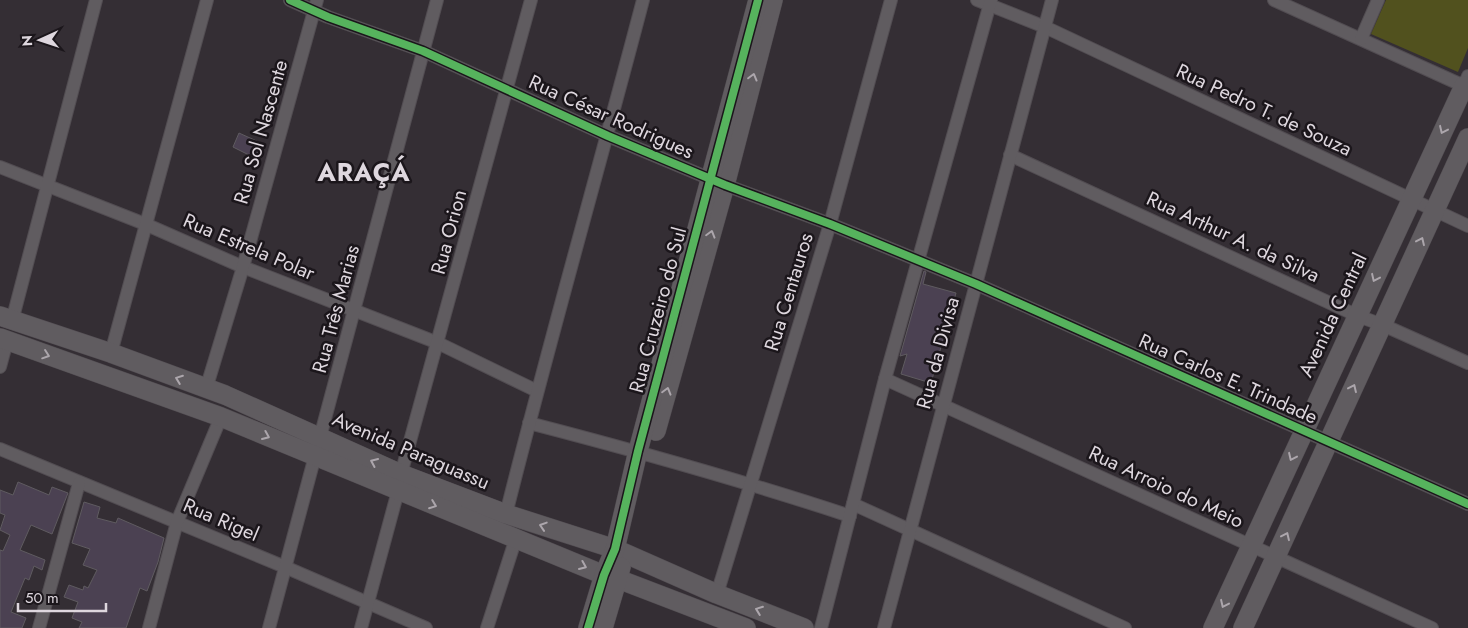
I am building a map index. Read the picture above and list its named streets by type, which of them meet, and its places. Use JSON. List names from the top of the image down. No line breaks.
{"streets":{"street":["Rua Pedro T. de Souza","Rua César Rodrigues","Rua Sol Nascente","Rua Orion","Rua Arthur A. da Silva","Rua Estrela Polar","Rua Centauros","Rua Três Marias","Rua Cruzeiro do Sul","Avenida Central","Rua da Divisa","Rua Carlos E. Trindade","Avenida Paraguassu","Rua Arroio do Meio","Rua Rigel"]},"crossings":[["Rua Pedro T. de Souza","Avenida Central"],["Rua Pedro T. de Souza","Rua da Divisa"],["Rua César Rodrigues","Rua Sol Nascente"],["Rua César Rodrigues","Rua Orion"],["Rua César Rodrigues","Rua Centauros"],["Rua César Rodrigues","Rua Três Marias"],["Rua César Rodrigues","Rua Cruzeiro do Sul"],["Rua César Rodrigues","Rua da Divisa"],["Rua César Rodrigues","Rua Carlos E. Trindade"],["Rua Sol Nascente","Rua Estrela Polar"],["Rua Sol Nascente","Avenida Paraguassu"],["Rua Orion","Rua Estrela Polar"],["Rua Orion","Avenida Paraguassu"],["Rua Orion","Rua Rigel"],["Rua Arthur A. da Silva","Avenida Central"],["Rua Arthur A. da Silva","Rua da Divisa"],["Rua Estrela Polar","Rua Três Marias"],["Rua Centauros","Avenida Paraguassu"],["Rua Três Marias","Avenida Paraguassu"],["Rua Três Marias","Rua Rigel"],["Rua Cruzeiro do Sul","Avenida Paraguassu"],["Avenida Central","Rua Carlos E. Trindade"],["Avenida Central","Rua Arroio do Meio"],["Rua da Divisa","Rua Carlos E. Trindade"],["Rua da Divisa","Rua Arroio do Meio"]],"districts":["ARAÇÁ"],"scale_bar":"50 m","north":"left"}
